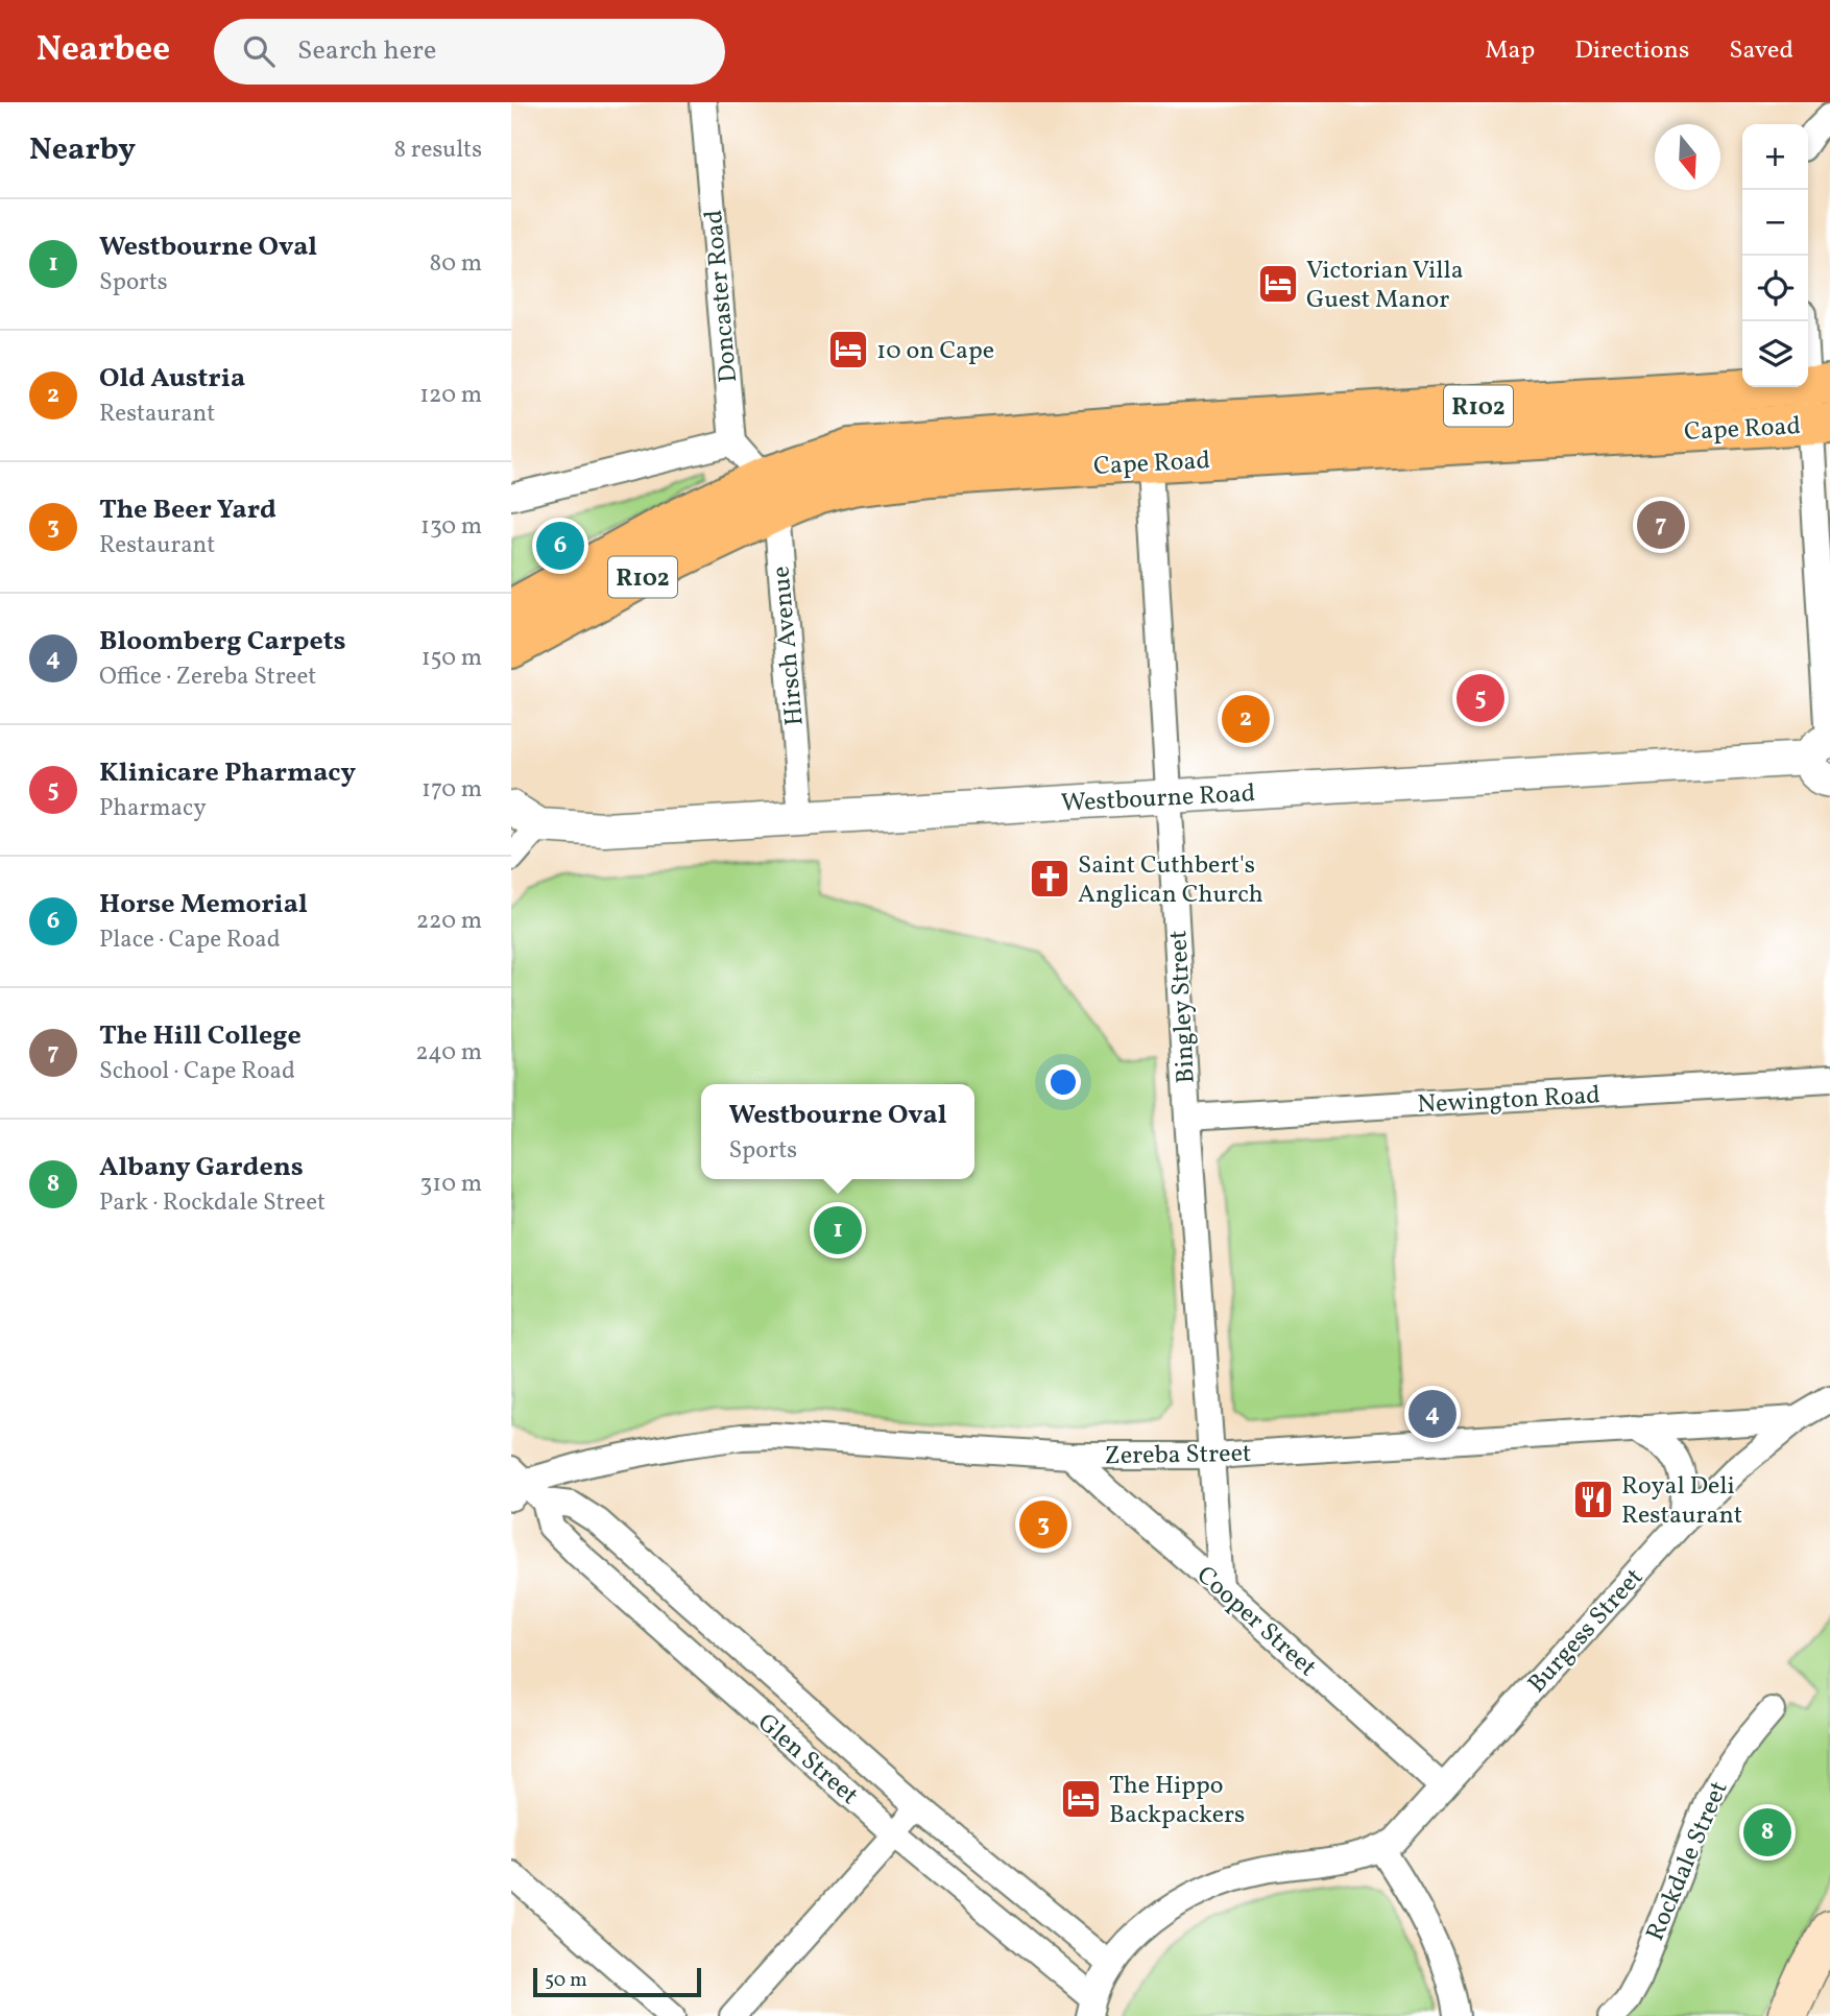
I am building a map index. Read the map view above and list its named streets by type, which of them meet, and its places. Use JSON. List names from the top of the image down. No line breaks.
{"streets":{"main road":["R102","Cape Road"],"street":["Doncaster Road","Hirsch Avenue","Westbourne Road","Bingley Street","Newington Road","Zereba Street","Cooper Street","Burgess Street","Glen Street","Rockdale Street"]},"crossings":[["Cape Road","Hirsch Avenue"],["Cape Road","Bingley Street"],["Hirsch Avenue","Westbourne Road"],["Westbourne Road","Bingley Street"],["Bingley Street","Newington Road"],["Bingley Street","Zereba Street"],["Bingley Street","Cooper Street"],["Zereba Street","Cooper Street"],["Zereba Street","Burgess Street"],["Zereba Street","Glen Street"],["Cooper Street","Burgess Street"]],"places":{"hotel":["Victorian Villa Guest Manor","10 on Cape","The Hippo Backpackers"],"church":["Saint Cuthbert's Anglican Church"],"restaurant":["Royal Deli Restaurant"]},"scale_bar":"50 m","north":"bottom","page":{"header":"Nearbee","search":"Search here","nav":["Map","Directions","Saved"],"heading":["Nearby","8 results"],"map_buttons":["+","−"],"list":[{"mark":"1","name":"Westbourne Oval","note":"Sports","value":"80 m"},{"mark":"2","name":"Old Austria","note":"Restaurant","value":"120 m"},{"mark":"3","name":"The Beer Yard","note":"Restaurant","value":"130 m"},{"mark":"4","name":"Bloomberg Carpets","note":"Office · Zereba Street","value":"150 m"},{"mark":"5","name":"Klinicare Pharmacy","note":"Pharmacy","value":"170 m"},{"mark":"6","name":"Horse Memorial","note":"Place · Cape Road","value":"220 m"},{"mark":"7","name":"The Hill College","note":"School · Cape Road","value":"240 m"},{"mark":"8","name":"Albany Gardens","note":"Park · Rockdale Street","value":"310 m"}],"pins":["7","6","5","2","1","4","3","8"],"popup":["Westbourne Oval","Sports"],"scale":"50 m"}}
